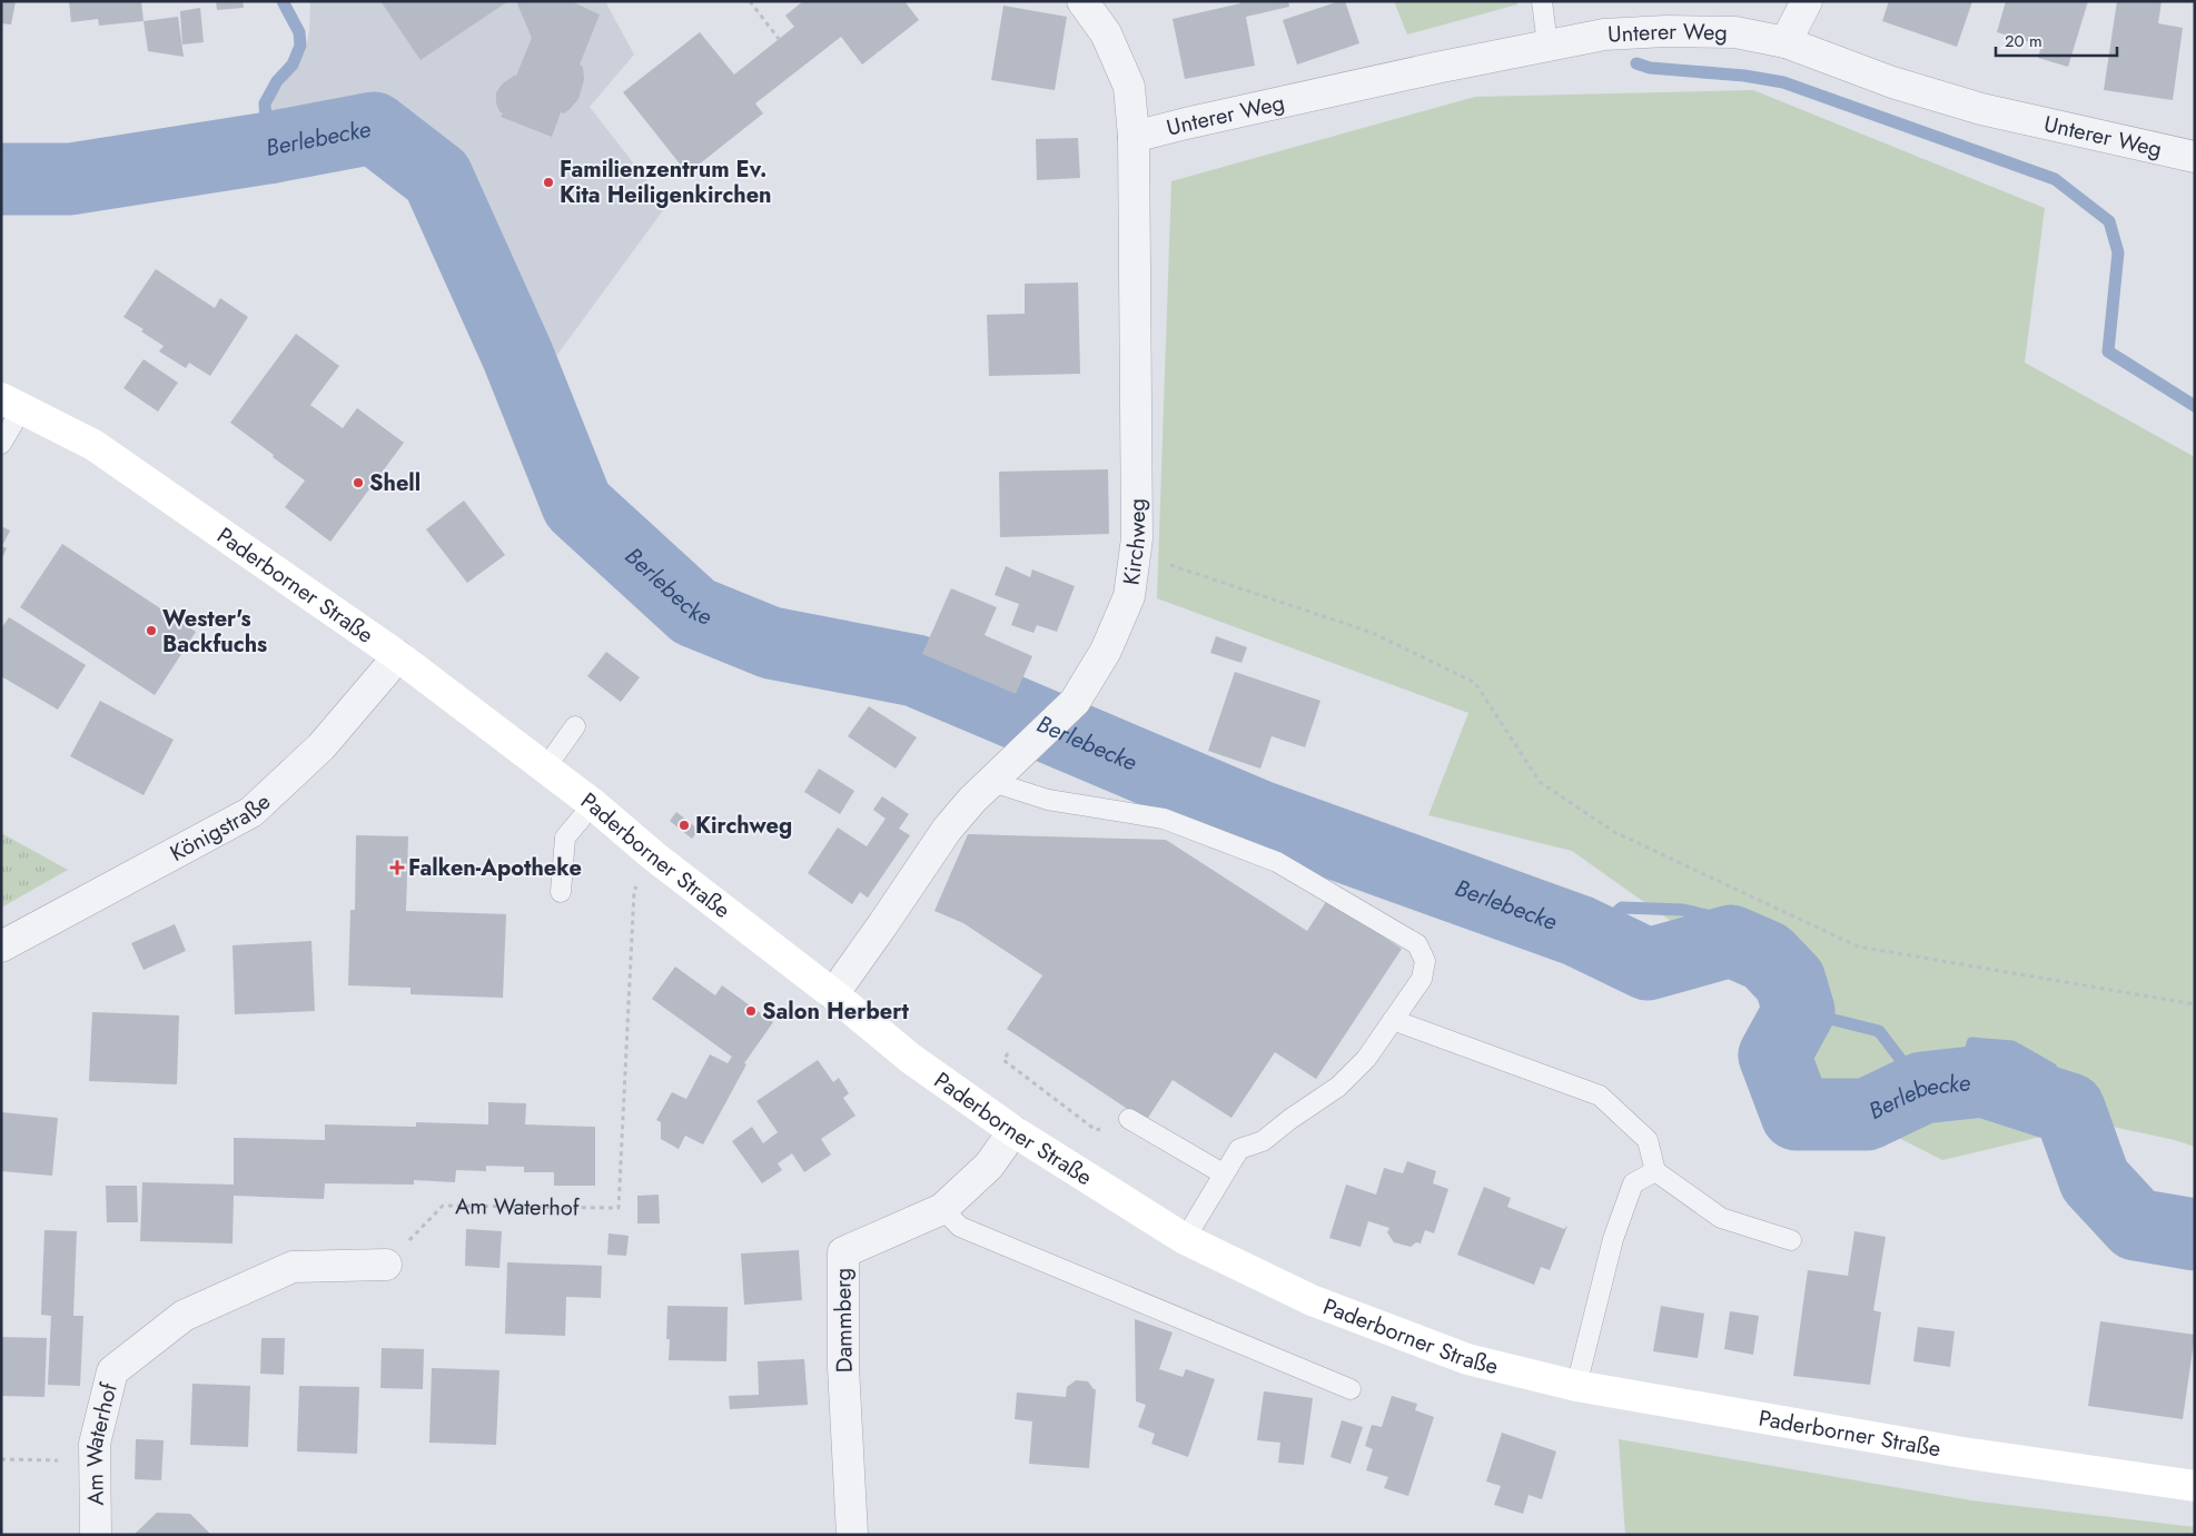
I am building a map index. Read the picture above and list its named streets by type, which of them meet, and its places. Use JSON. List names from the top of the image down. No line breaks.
{"streets":{"main road":["Paderborner Straße"],"street":["Unterer Weg","Kirchweg","Königstraße","Am Waterhof","Dammberg"]},"crossings":[["Unterer Weg","Kirchweg"],["Kirchweg","Paderborner Straße"],["Paderborner Straße","Königstraße"],["Paderborner Straße","Am Waterhof"],["Paderborner Straße","Dammberg"]],"water":["Berlebecke"],"places":{"other":["Familienzentrum Ev. Kita Heiligenkirchen","Shell","Wester's Backfuchs","Kirchweg","Salon Herbert"],"health":["Falken-Apotheke"]},"scale_bar":"20 m"}
